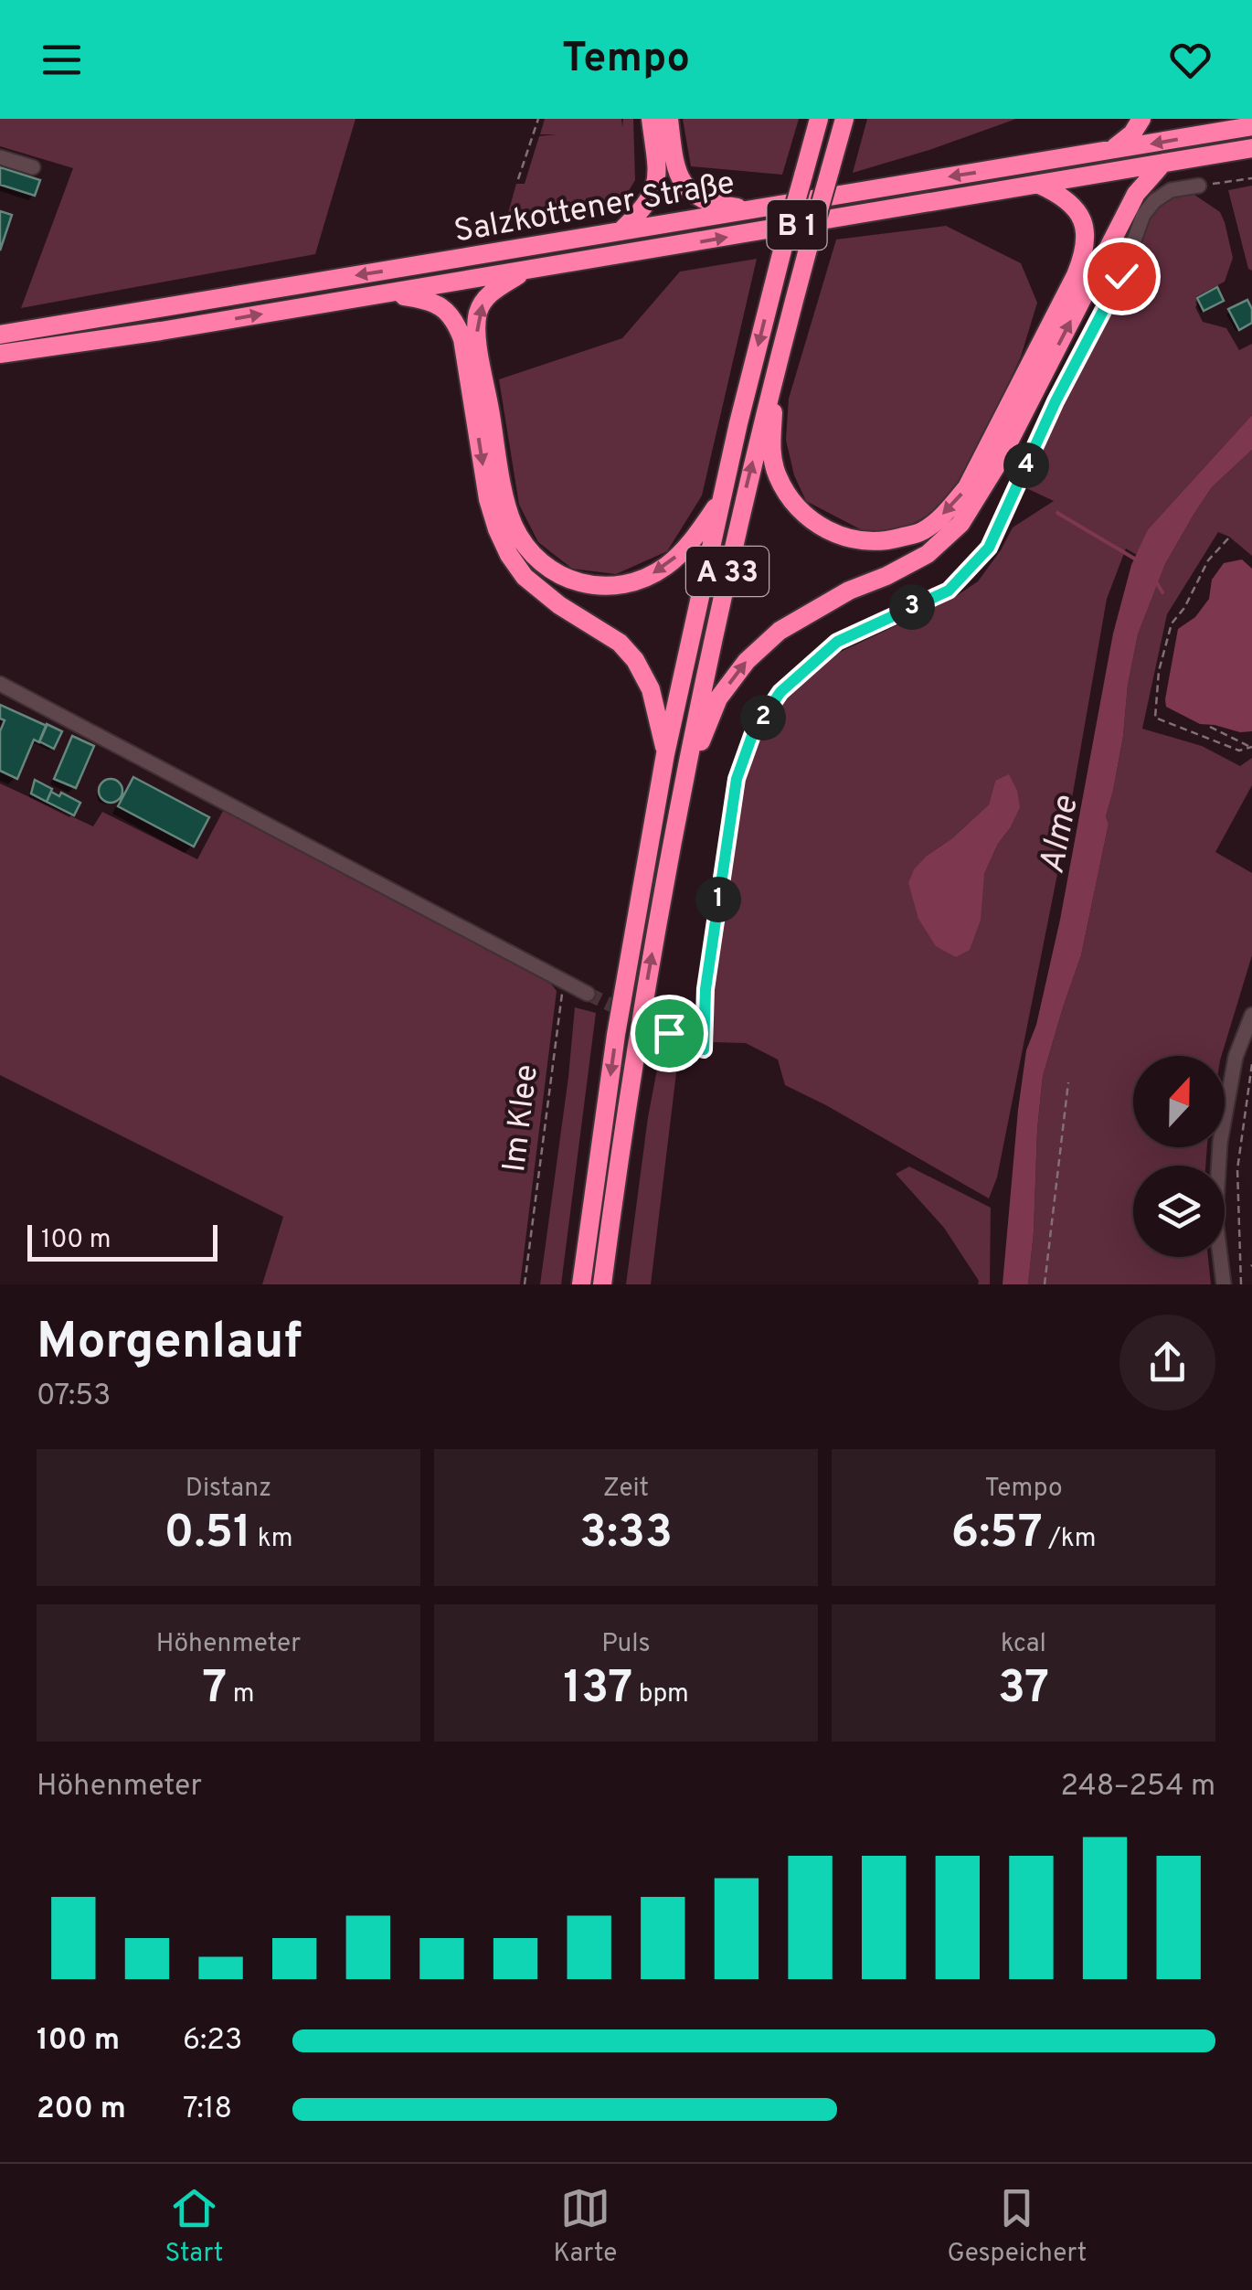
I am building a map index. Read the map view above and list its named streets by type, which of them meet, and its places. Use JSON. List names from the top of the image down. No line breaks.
{"streets":{"highway":["Salzkottener Straße","B 1","A 33"],"path":["Im Klee"]},"water":["Alme"],"scale_bar":"100 m","north":"top","page":{"header":"Tempo","pins":["4","3","2","1"],"scale":"100 m","heading":["Morgenlauf","07:53"],"stats":[["Distanz","0.51 km"],["Zeit","3:33"],["Tempo","6:57 /km"],["Höhenmeter","7 m"],["Puls","137 bpm"],["kcal","37"]],"chart":["Höhenmeter","248–254 m"],"list":[{"name":"100 m","note":"6:23"},{"name":"200 m","note":"7:18"}],"tabs":["Start","Karte","Gespeichert"]}}
